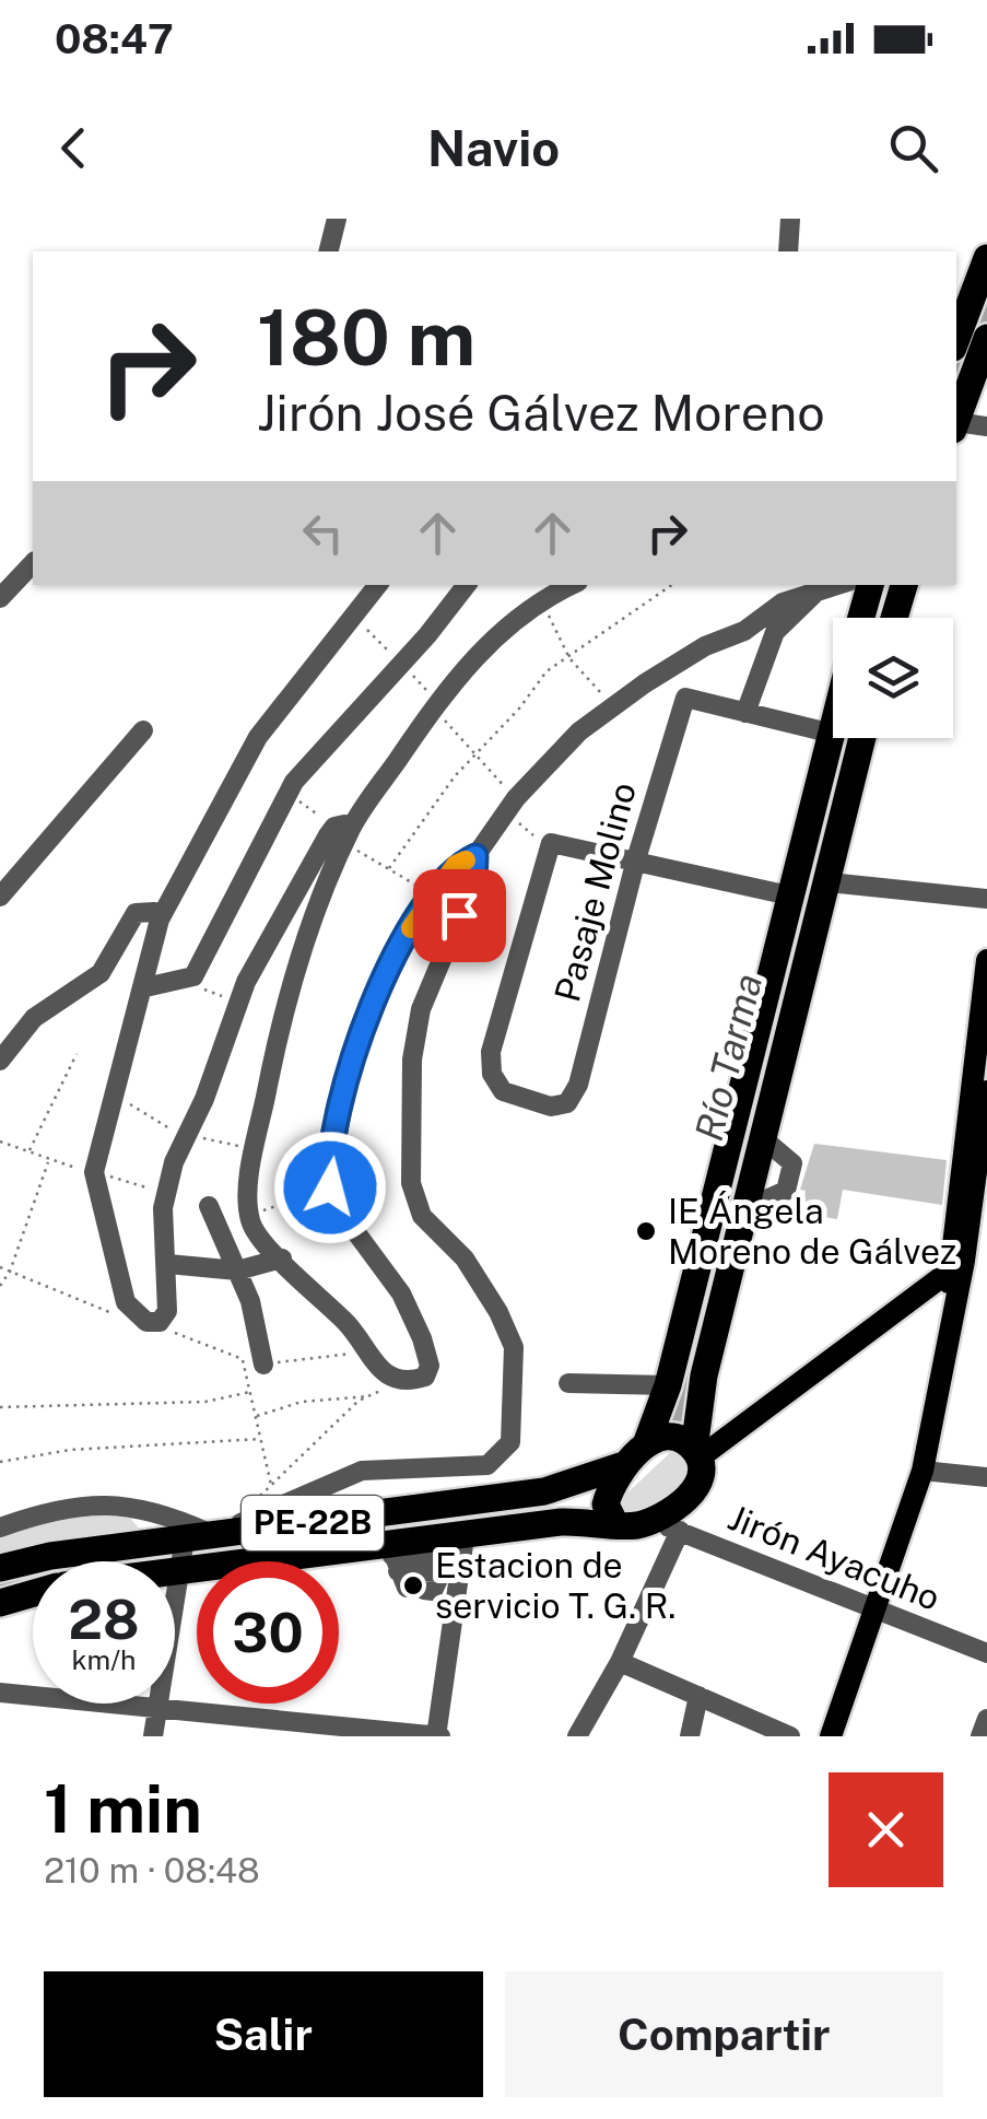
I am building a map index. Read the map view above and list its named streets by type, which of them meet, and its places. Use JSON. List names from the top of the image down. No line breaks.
{"streets":{"highway":["PE-22B"],"street":["Pasaje Molino","Jirón Ayacuho"]},"crossings":[["PE-22B","Jirón Ayacuho"]],"water":["Río Tarma"],"places":["IE Ángela Moreno de Gálvez","Estacion de servicio T. G. R."],"page":{"status":"08:47","header":"Navio","turn":["180 m","Jirón José Gálvez Moreno"],"speed":"28 km/h","limit":"30","heading":["1 min","210 m · 08:48"],"buttons":["Salir","Compartir"]}}
